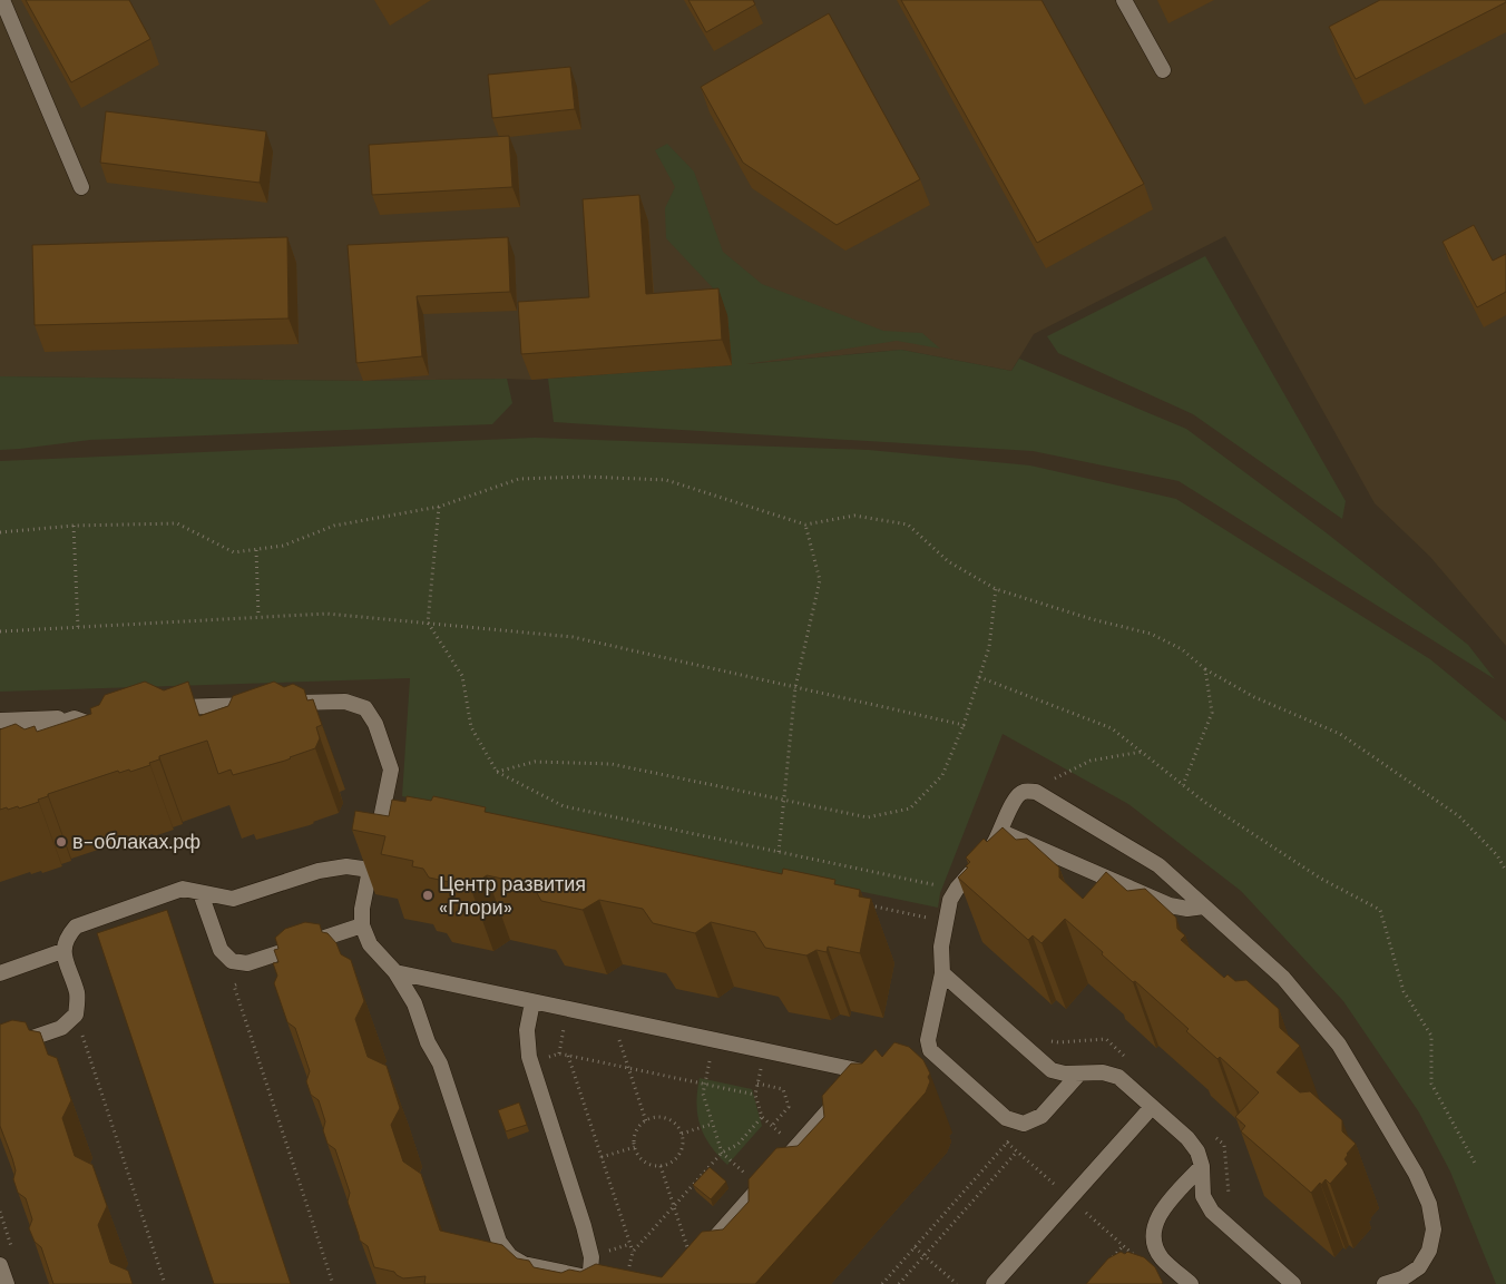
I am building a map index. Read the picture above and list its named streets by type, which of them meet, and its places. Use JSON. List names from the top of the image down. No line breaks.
{"places":["в-облаках.рф","Центр развития «Глори»"]}
